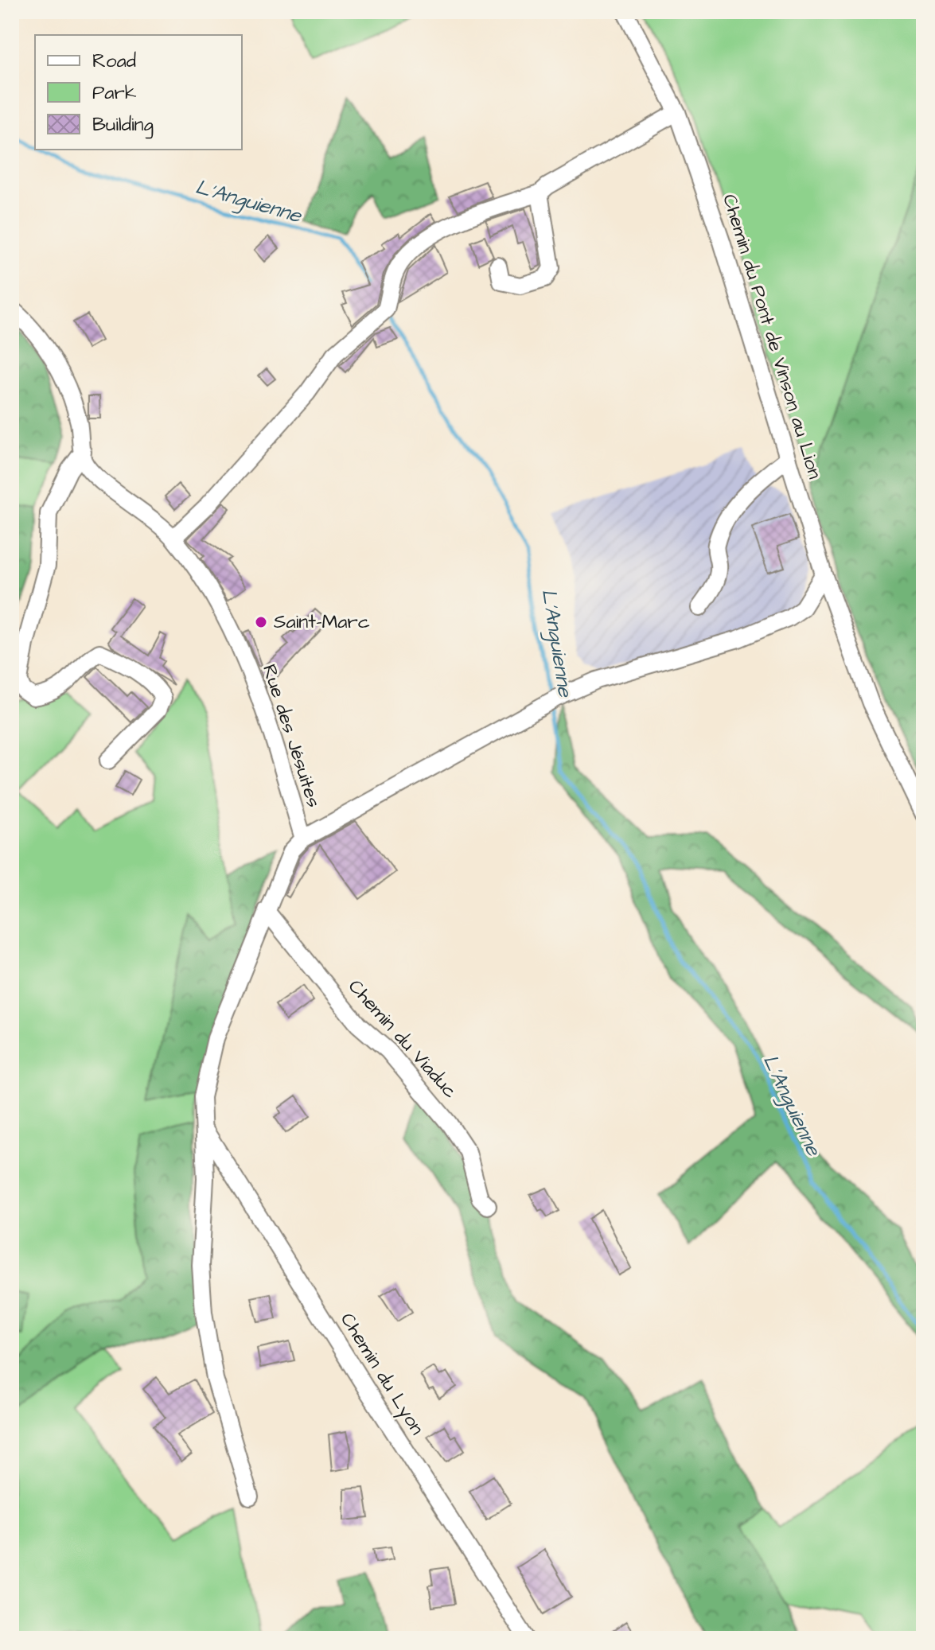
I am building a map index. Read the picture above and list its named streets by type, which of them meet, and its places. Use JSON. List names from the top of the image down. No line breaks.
{"streets":{"street":["Chemin du Pont de Vinson au Lion","Rue des Jésuites","Chemin du Viaduc","Chemin du Lyon"]},"water":["L'Anguienne"],"places":["Saint-Marc"],"legend":["Road","Park","Building"]}
